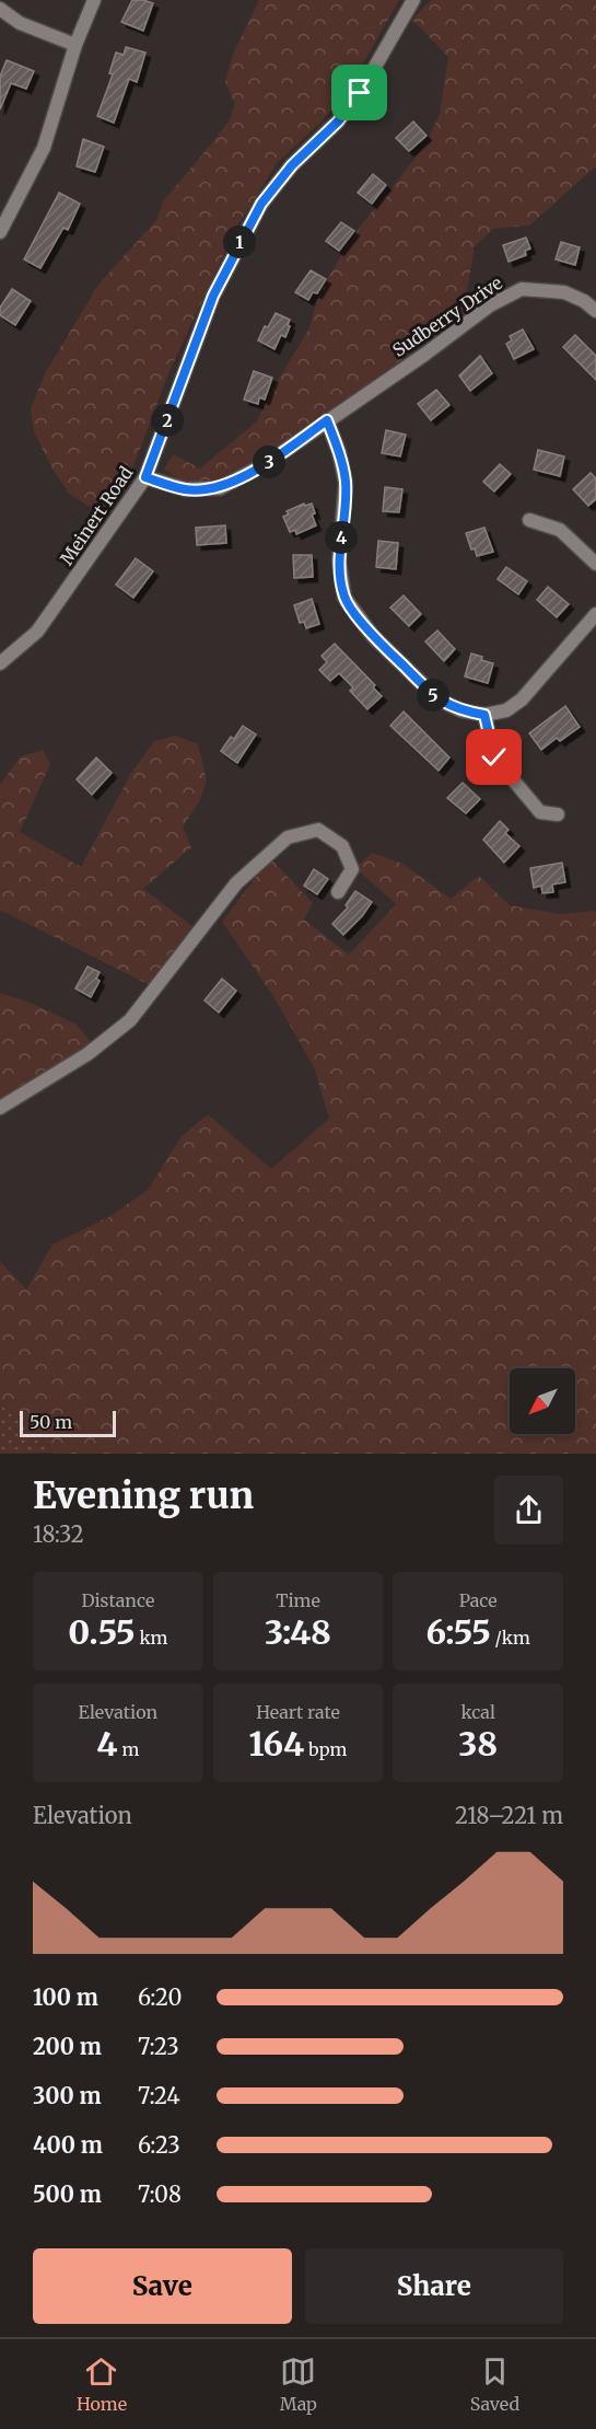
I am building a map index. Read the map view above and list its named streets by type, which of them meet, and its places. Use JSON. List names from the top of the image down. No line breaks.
{"streets":{"street":["Sudberry Drive","Meinert Road"]},"crossings":[["Sudberry Drive","Meinert Road"]],"scale_bar":"50 m","north":"bottom left","page":{"pins":["1","2","3","4","5"],"scale":"50 m","heading":["Evening run","18:32"],"stats":[["Distance","0.55 km"],["Time","3:48"],["Pace","6:55 /km"],["Elevation","4 m"],["Heart rate","164 bpm"],["kcal","38"]],"chart":["Elevation","218–221 m"],"list":[{"name":"100 m","note":"6:20"},{"name":"200 m","note":"7:23"},{"name":"300 m","note":"7:24"},{"name":"400 m","note":"6:23"},{"name":"500 m","note":"7:08"}],"buttons":["Save","Share"],"tabs":["Home","Map","Saved"]}}
